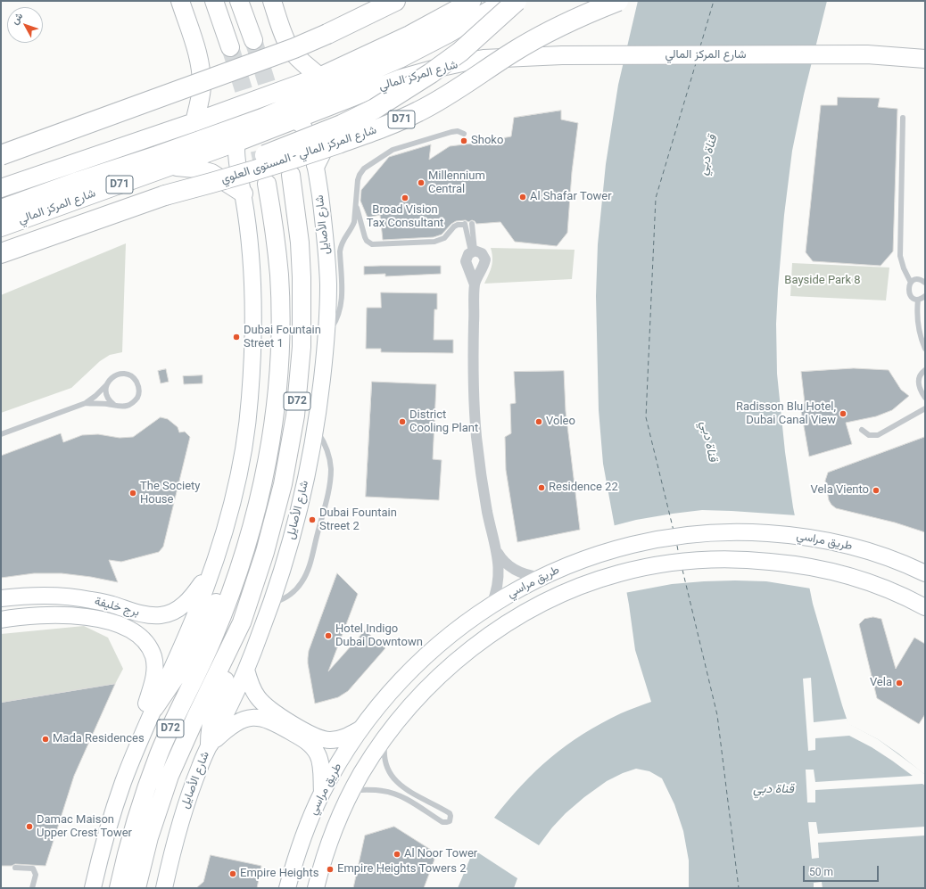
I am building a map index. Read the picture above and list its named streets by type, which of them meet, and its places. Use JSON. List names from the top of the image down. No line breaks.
{"streets":{"highway":["D71","شارع المركز المالي - المستوى العلوي"],"main road":["شارع المركز المالي","شارع الأصايل","D72"],"street":["طريق مراسي","برج خليفة"]},"crossings":[["شارع المركز المالي","شارع الأصايل"]],"water":["قناة دبي"],"parks":["Bayside Park 8"],"places":["Shoko","Millennium Central","Al Shafar Tower","Broad Vision Tax Consultant","Dubai Fountain Street 1","Radisson Blu Hotel, Dubai Canal View","District Cooling Plant","Voleo","Residence 22","Vela Viento","The Society House","Dubai Fountain Street 2","Hotel Indigo Dubai Downtown","Vela","Mada Residences","Damac Maison Upper Crest Tower","Al Noor Tower","Empire Heights Towers 2","Empire Heights"],"scale_bar":"50 m","north":"top left"}
